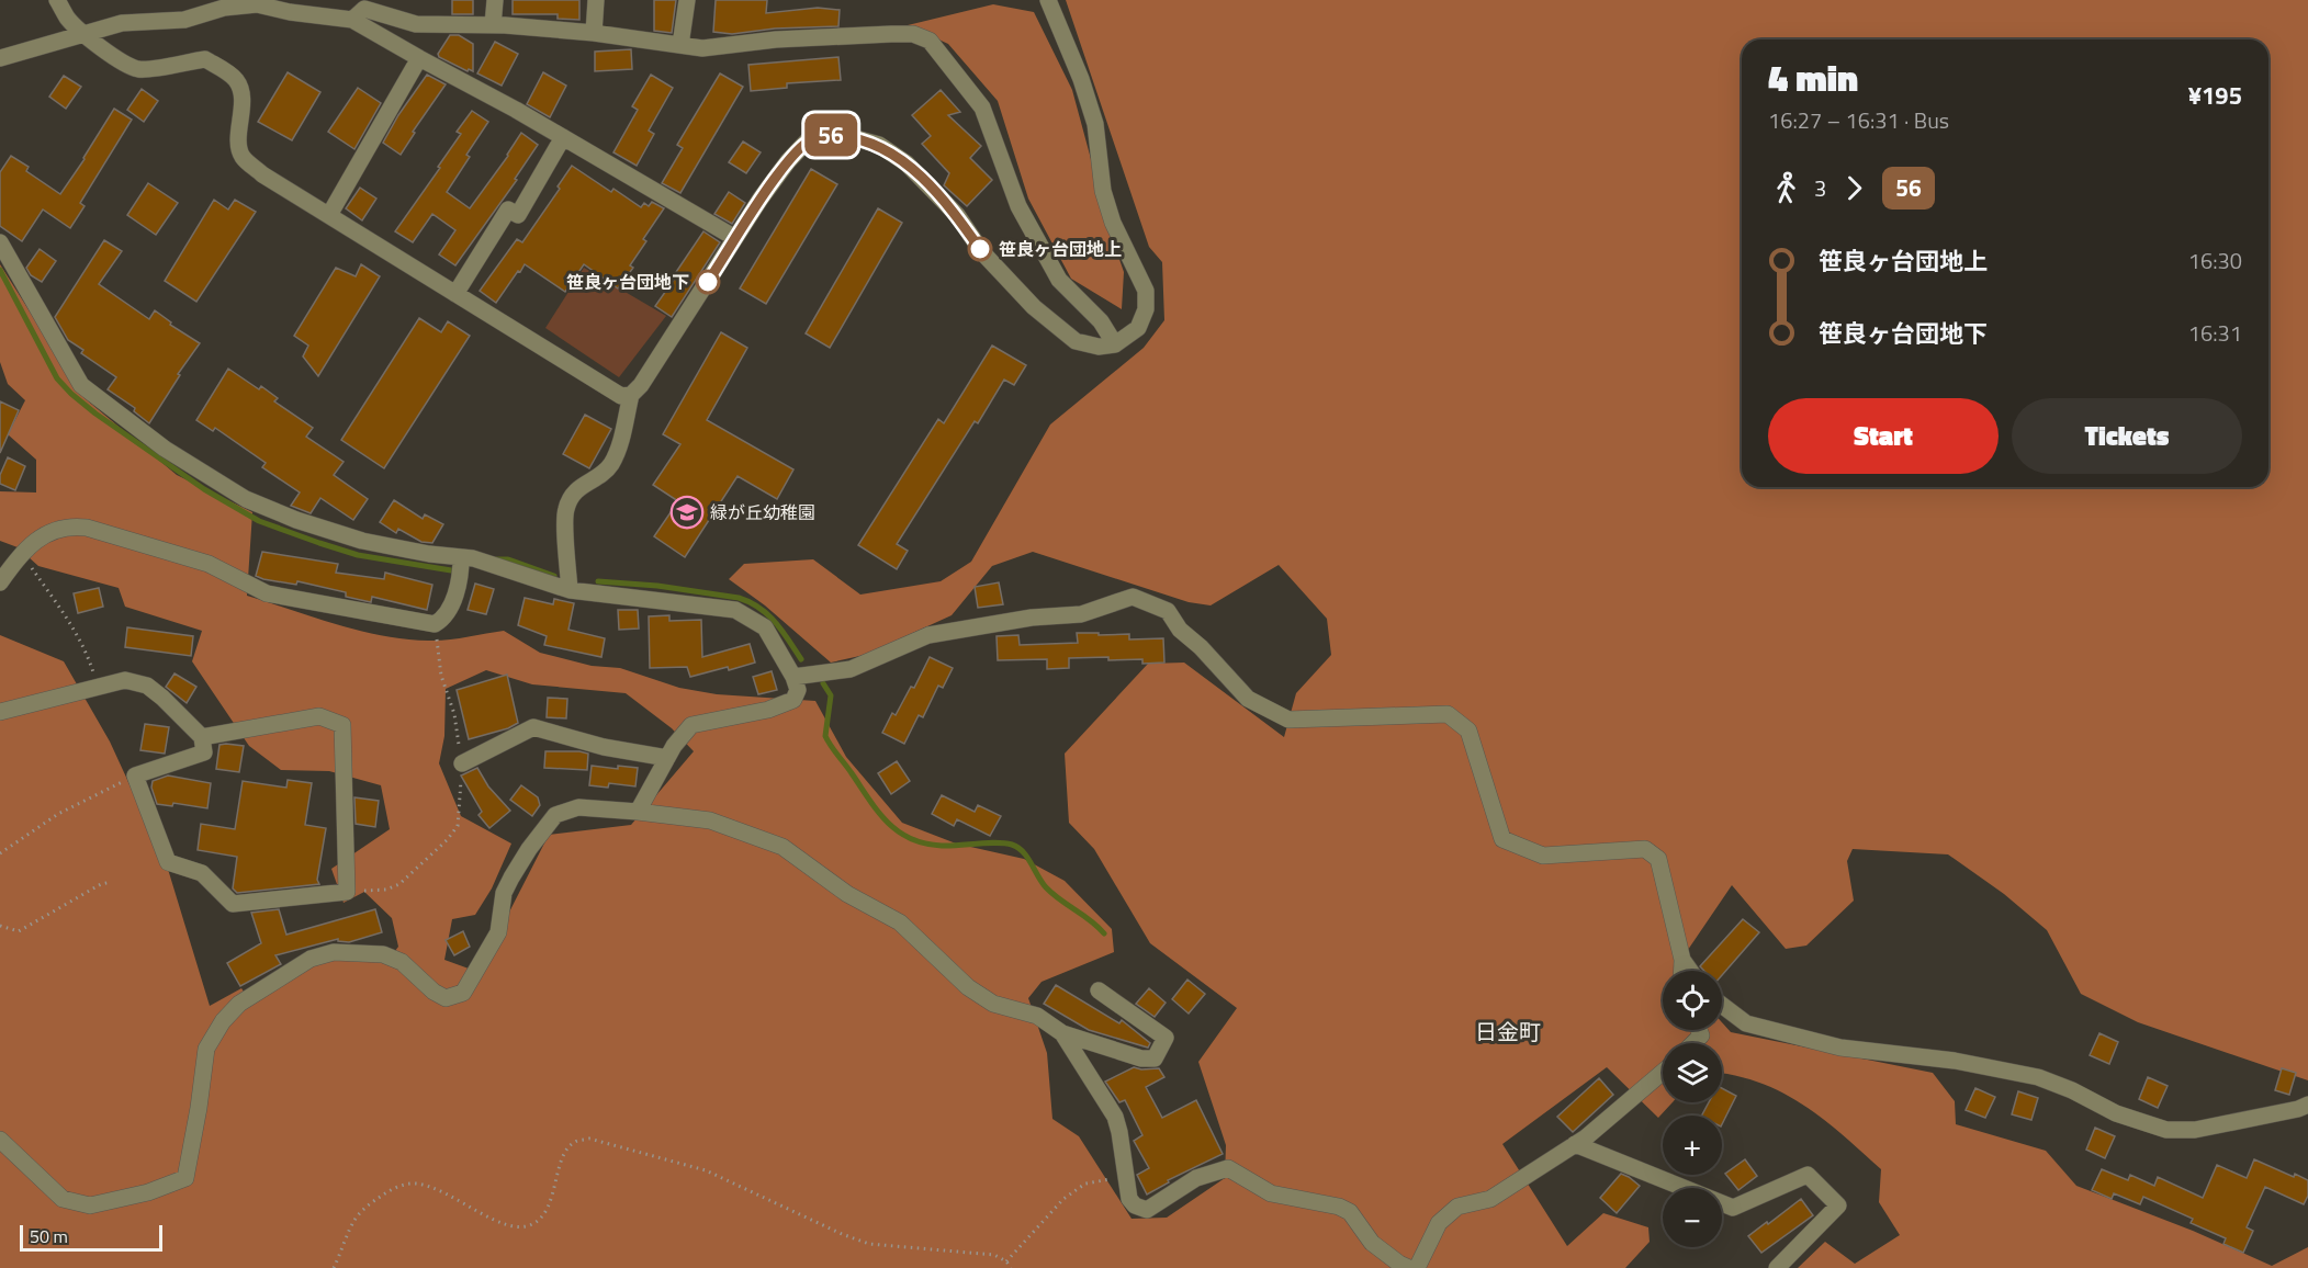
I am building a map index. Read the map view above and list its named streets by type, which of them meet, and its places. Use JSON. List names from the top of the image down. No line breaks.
{"districts":["日金町"],"places":{"other":["笹良ヶ台団地上","笹良ヶ台団地下"],"school or university":["緑が丘幼稚園"]},"lines":["bus line 56"],"scale_bar":"50 m","page":{"on_map":"56","heading":["4 min","16:27 – 16:31 · Bus","¥195"],"legs":["3","56"],"list":[{"name":"笹良ヶ台団地上","value":"16:30"},{"name":"笹良ヶ台団地下","value":"16:31"}],"buttons":["Start","Tickets"],"map_buttons":["+","−"],"scale":"50 m"}}
